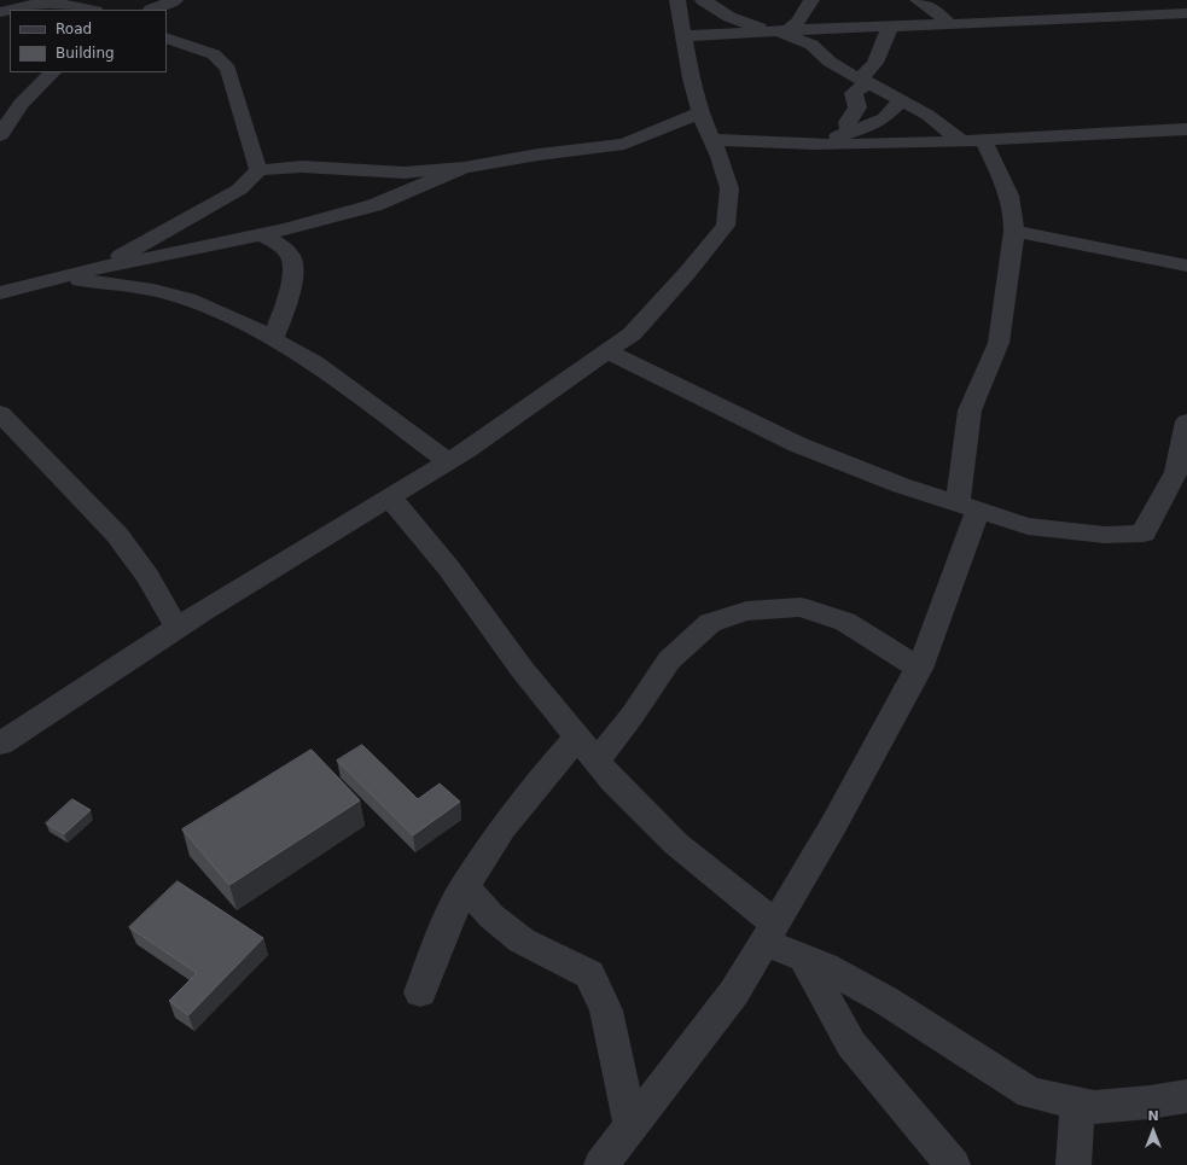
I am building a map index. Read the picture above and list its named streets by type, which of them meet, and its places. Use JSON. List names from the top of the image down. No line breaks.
{"legend":["Road","Building"],"north":"top"}
